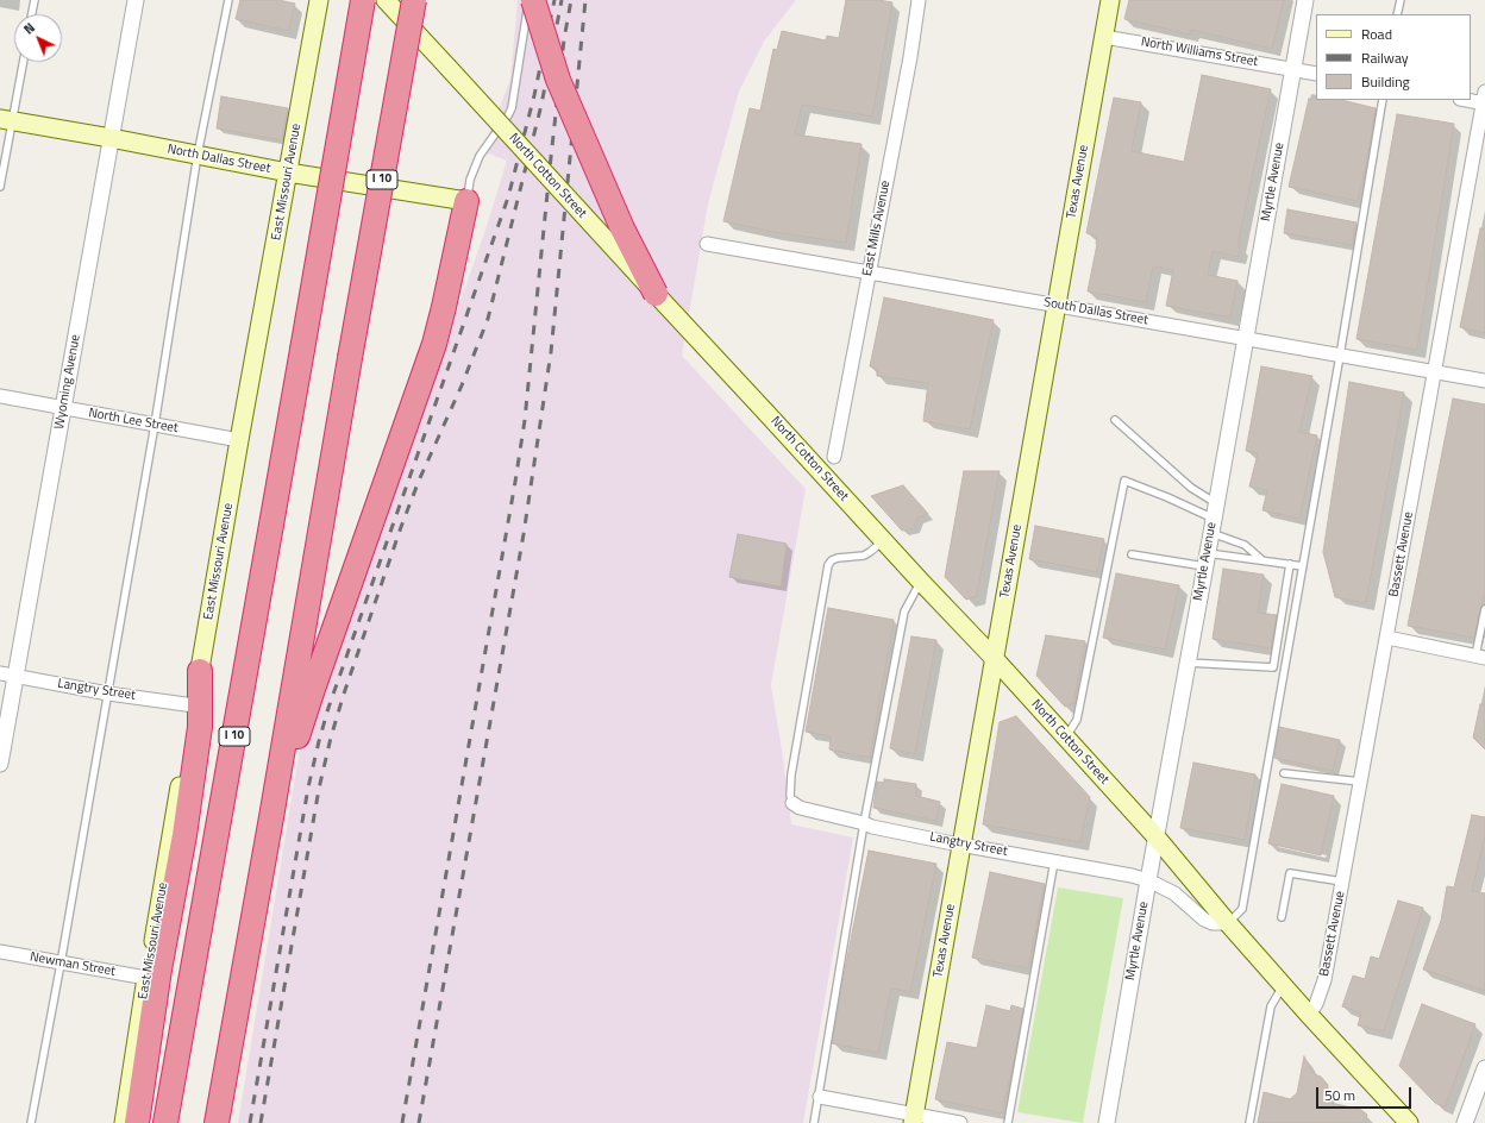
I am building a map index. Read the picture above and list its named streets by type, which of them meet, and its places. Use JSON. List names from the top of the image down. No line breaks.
{"streets":{"highway":["I 10"],"main road":["North Dallas Street","North Cotton Street","East Missouri Avenue","Texas Avenue"],"street":["North Williams Street","Myrtle Avenue","East Mills Avenue","South Dallas Street","Wyoming Avenue","North Lee Street","Bassett Avenue","Langtry Street","Newman Street"]},"crossings":[["North Williams Street","Texas Avenue"],["North Williams Street","Myrtle Avenue"],["North Dallas Street","East Missouri Avenue"],["North Dallas Street","Wyoming Avenue"],["North Cotton Street","Texas Avenue"],["North Cotton Street","Myrtle Avenue"],["North Cotton Street","Bassett Avenue"],["East Missouri Avenue","North Lee Street"],["East Missouri Avenue","Langtry Street"],["East Missouri Avenue","Newman Street"],["Texas Avenue","South Dallas Street"],["Texas Avenue","Langtry Street"],["Myrtle Avenue","South Dallas Street"],["Myrtle Avenue","Langtry Street"],["East Mills Avenue","South Dallas Street"],["South Dallas Street","Bassett Avenue"],["Wyoming Avenue","North Lee Street"],["Wyoming Avenue","Langtry Street"]],"legend":["Road","Railway","Building"],"scale_bar":"50 m","north":"top left"}
